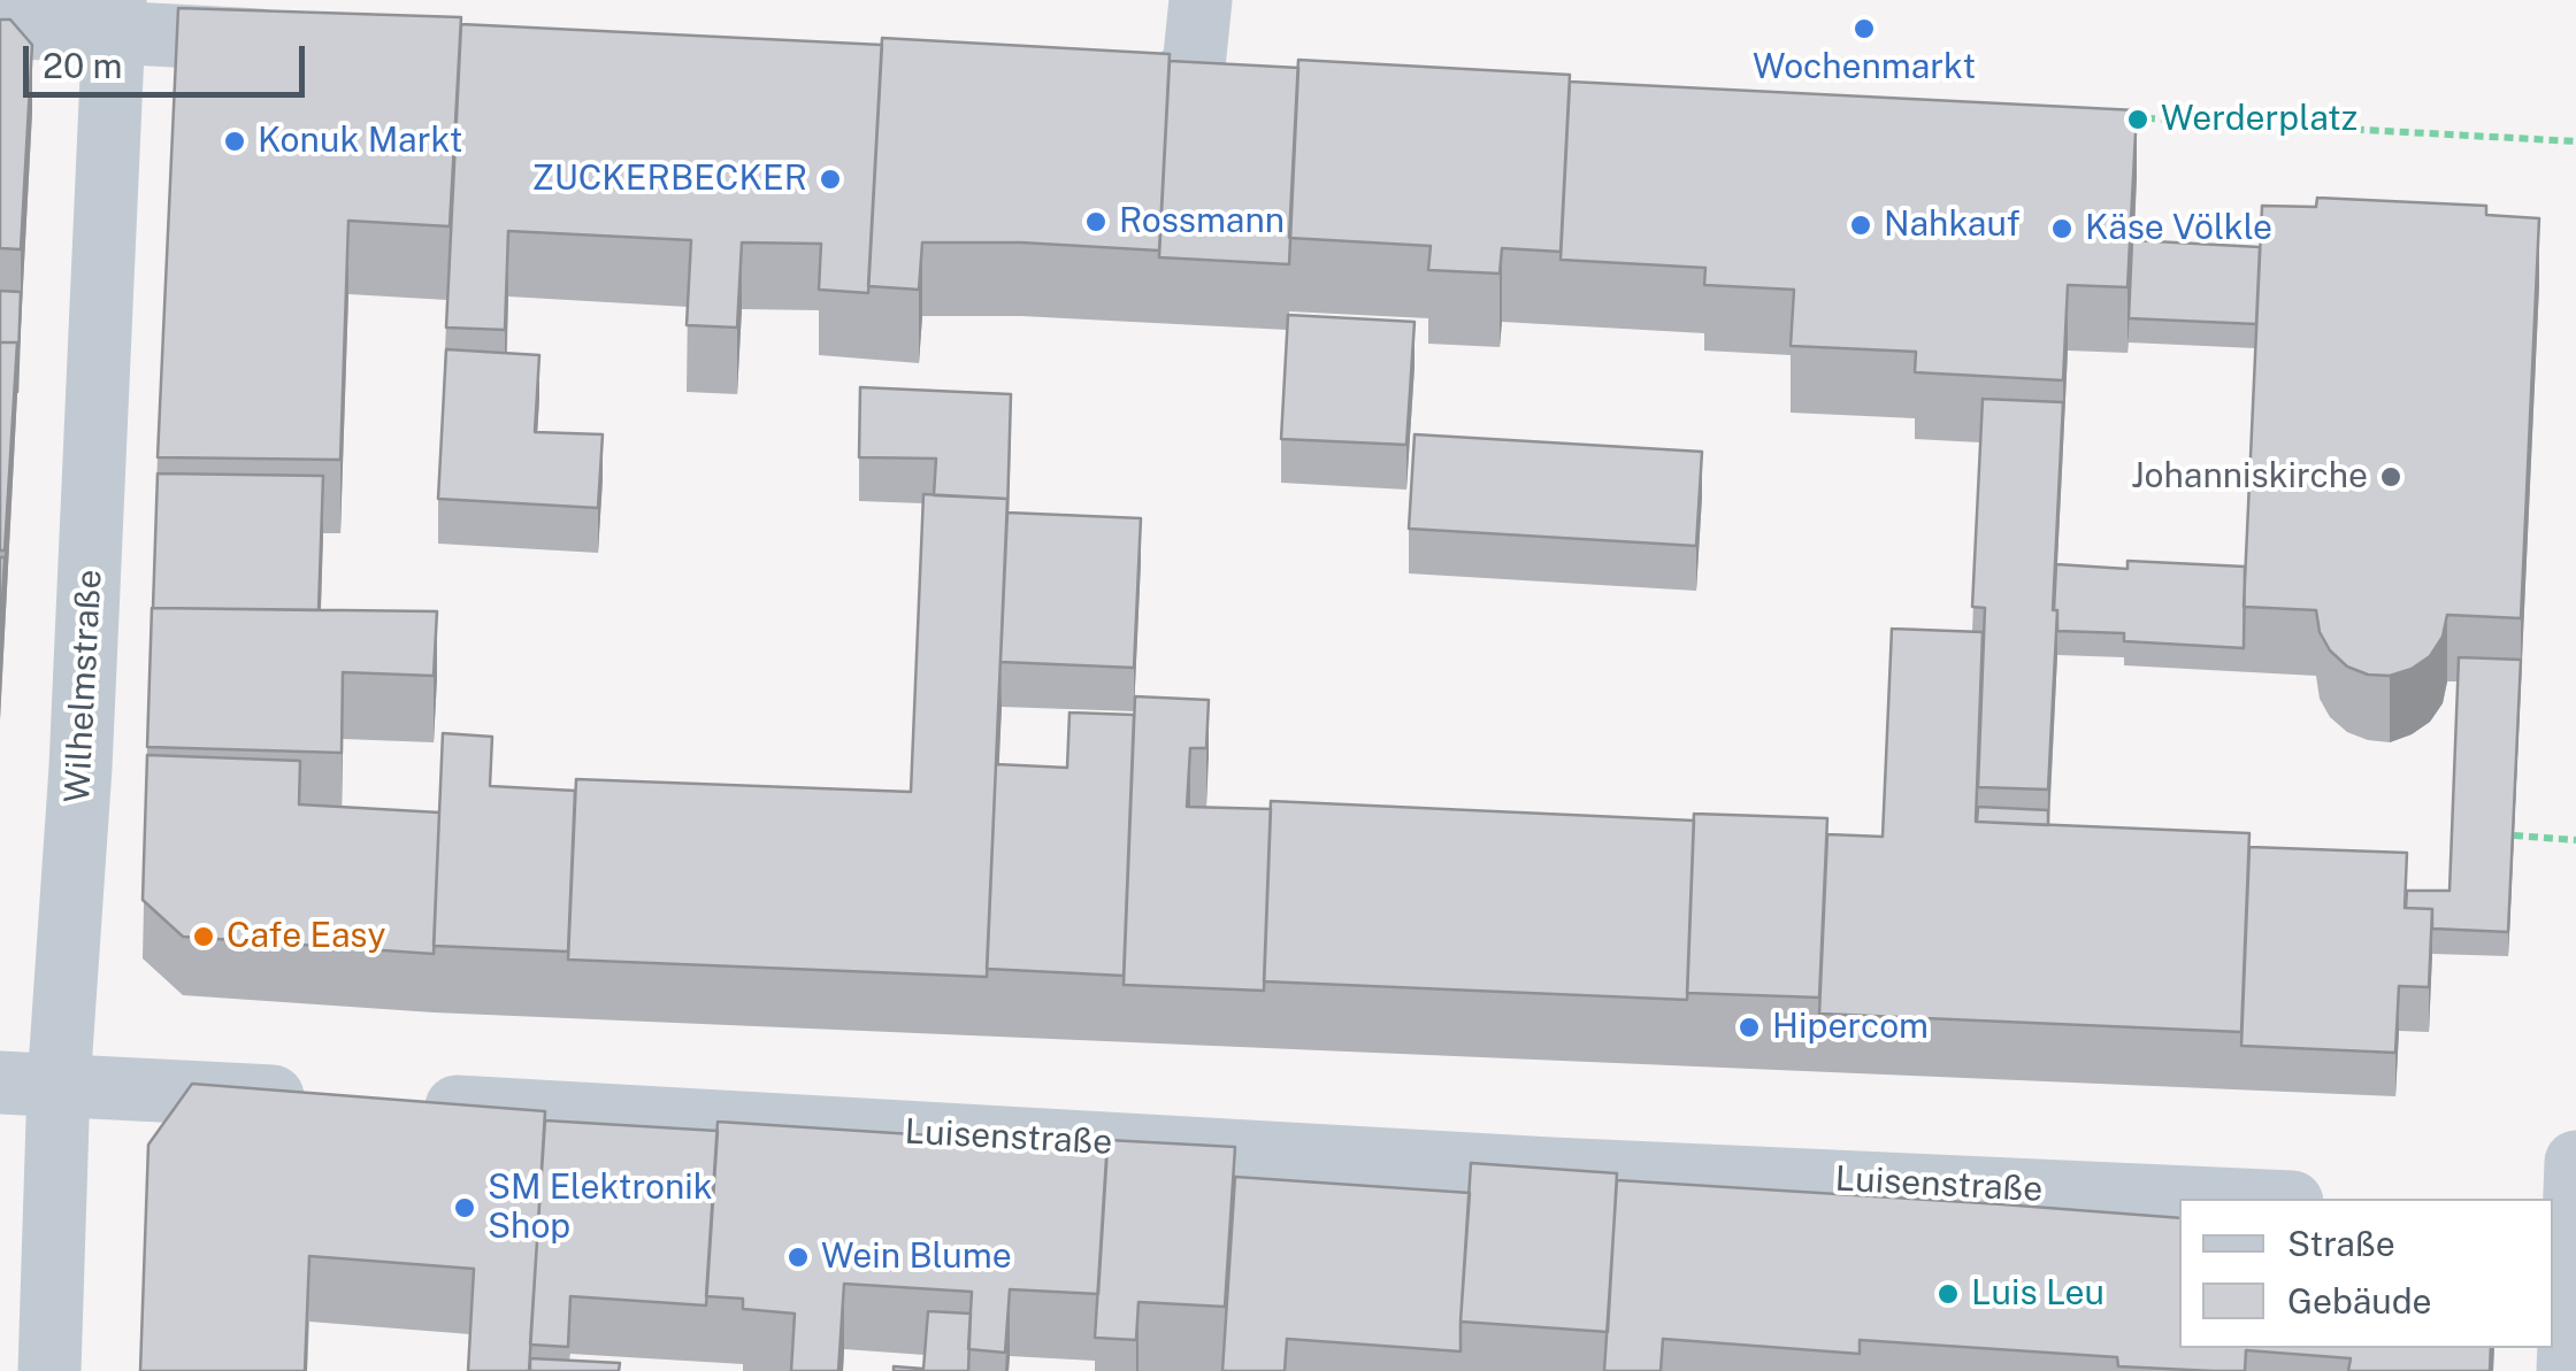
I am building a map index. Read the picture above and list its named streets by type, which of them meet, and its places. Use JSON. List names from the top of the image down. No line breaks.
{"streets":{"street":["Wilhelmstraße","Luisenstraße"]},"places":["Wochenmarkt","Werderplatz","Konuk Markt","ZUCKERBECKER","Rossmann","Nahkauf","Käse Völkle","Johanniskirche","Cafe Easy","Hipercom","SM Elektronik Shop","Wein Blume","Luis Leu"],"legend":["Straße","Gebäude"],"scale_bar":"20 m"}
